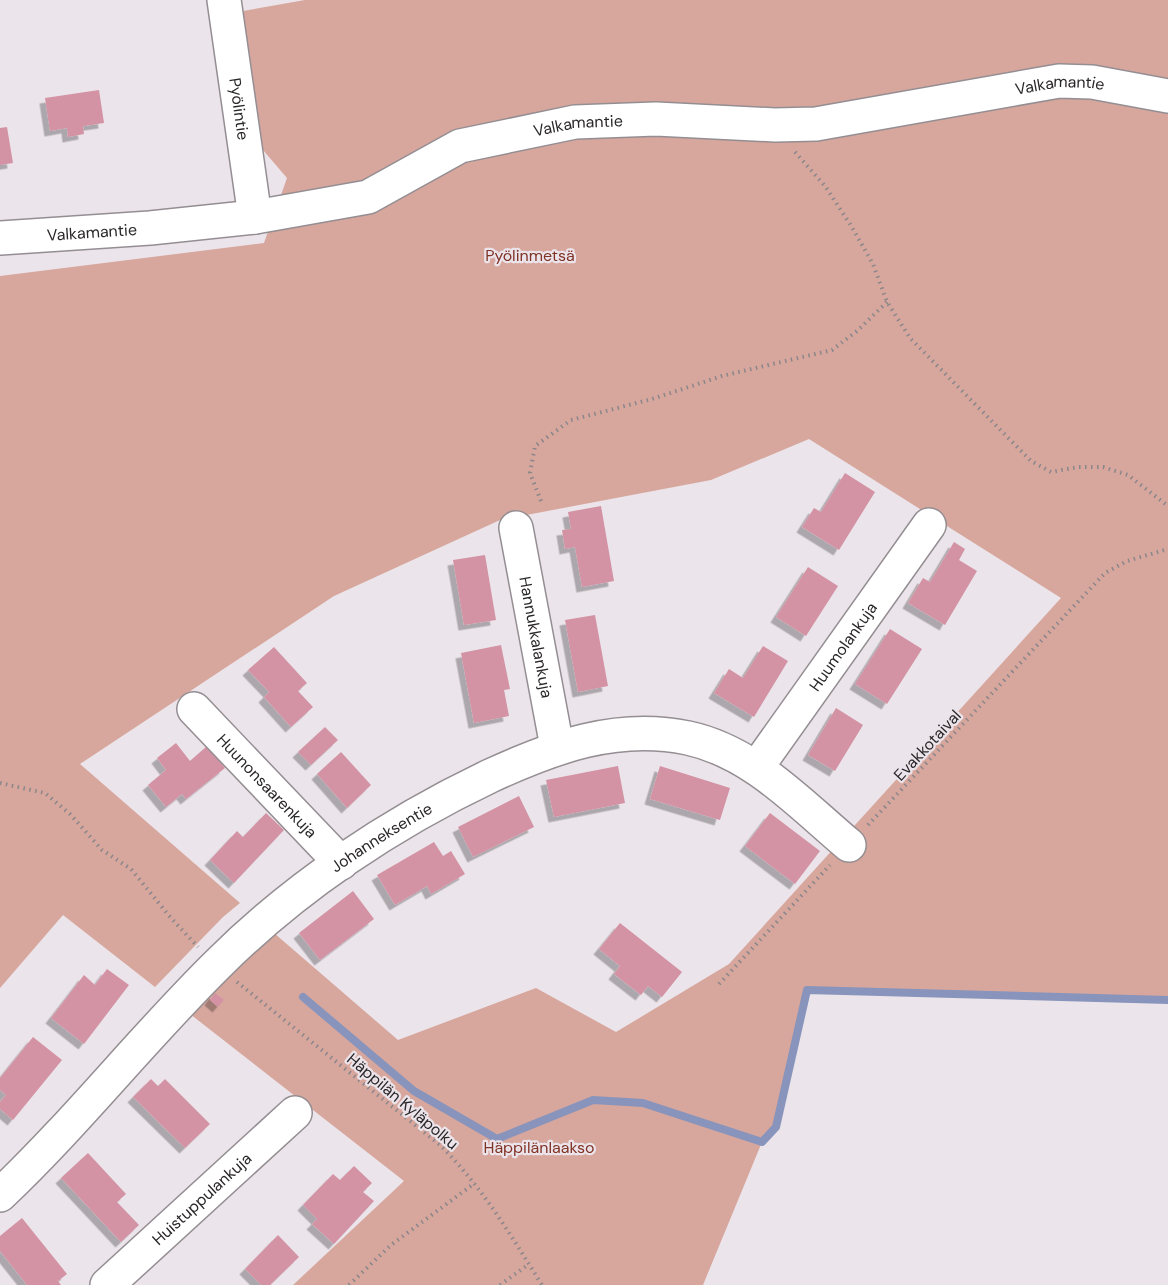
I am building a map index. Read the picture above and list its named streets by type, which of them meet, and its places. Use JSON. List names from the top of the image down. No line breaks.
{"streets":{"street":["Valkamantie","Pyölintie","Hannukkalankuja","Huumolankuja","Huunonsaarenkuja","Johanneksentie","Huistuppulankuja"],"path":["Evakkotaival","Häppilän Kyläpolku"]},"crossings":[["Valkamantie","Pyölintie"],["Hannukkalankuja","Johanneksentie"],["Huumolankuja","Johanneksentie"],["Evakkotaival","Johanneksentie"],["Huunonsaarenkuja","Johanneksentie"],["Johanneksentie","Häppilän Kyläpolku"]],"parks":["Pyölinmetsä","Häppilänlaakso"]}
